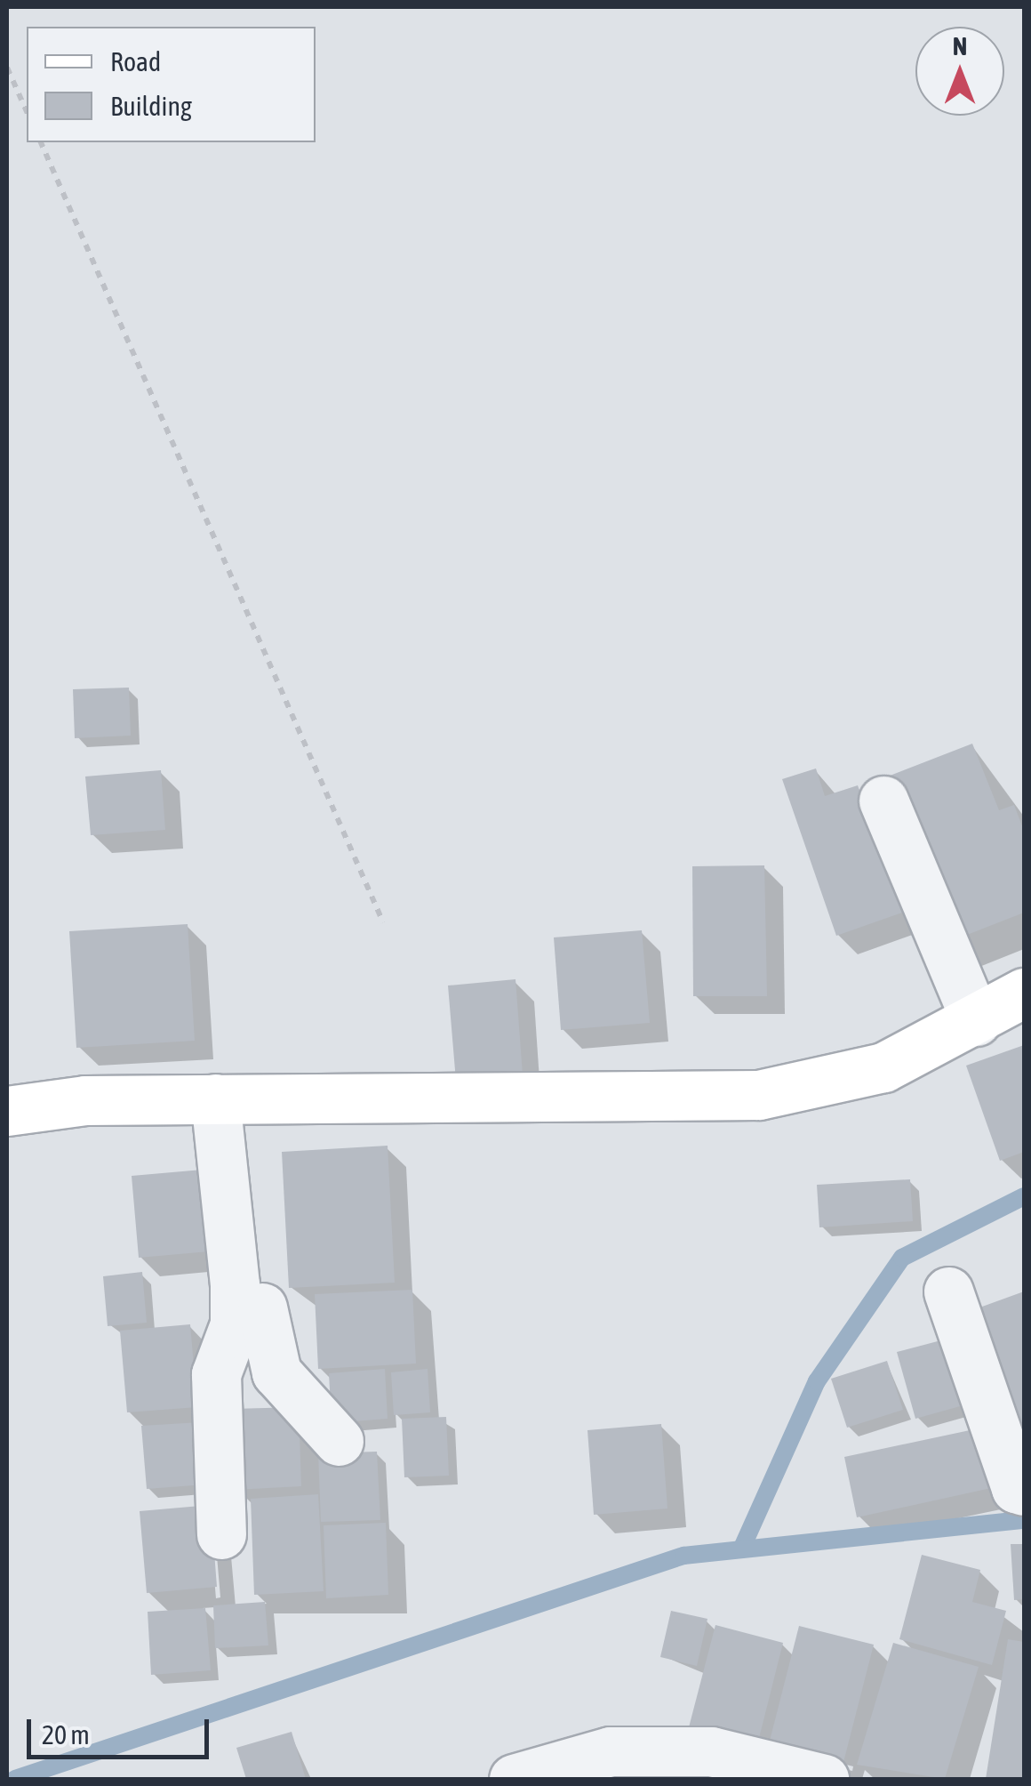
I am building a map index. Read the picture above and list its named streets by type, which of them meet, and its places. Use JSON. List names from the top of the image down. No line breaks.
{"legend":["Road","Building"],"scale_bar":"20 m","north":"top"}
